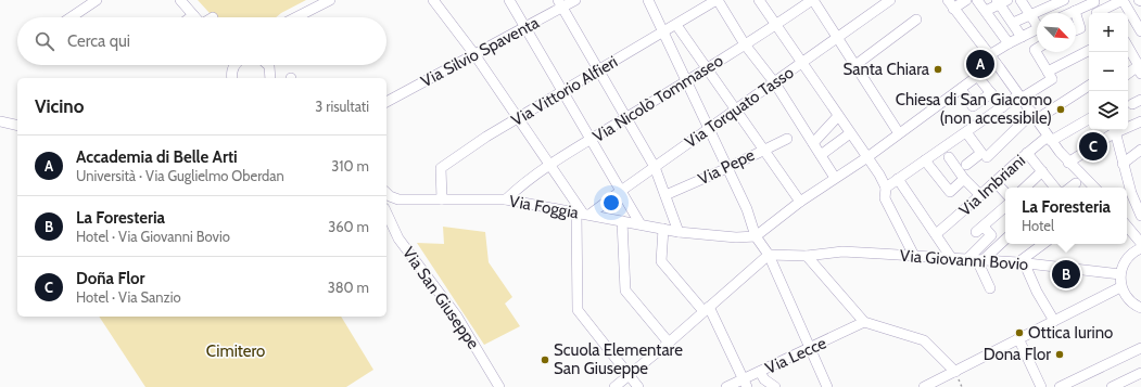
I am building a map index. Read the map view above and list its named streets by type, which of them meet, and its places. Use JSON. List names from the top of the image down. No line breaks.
{"streets":{"street":["Via Silvio Spaventa","Via Vittorio Alfieri","Via Nicolò Tommaseo","Via Torquato Tasso","Via Pepe","Via Imbriani","Via Foggia","Via Giovanni Bovio","Via San Giuseppe","Via Lecce"]},"crossings":[["Via Vittorio Alfieri","Via Foggia"],["Via Nicolò Tommaseo","Via Foggia"],["Via Torquato Tasso","Via Foggia"]],"parks":["Cimitero"],"places":["Santa Chiara","Chiesa di San Giacomo (non accessibile)","Ottica Iurino","Dona Flor","Scuola Elementare San Giuseppe"],"north":"bottom right","page":{"map_buttons":["+","−"],"search":"Cerca qui","pins":["A","C","B"],"heading":["Vicino","3 risultati"],"list":[{"mark":"A","name":"Accademia di Belle Arti","note":"Università · Via Guglielmo Oberdan","value":"310 m"},{"mark":"B","name":"La Foresteria","note":"Hotel · Via Giovanni Bovio","value":"360 m"},{"mark":"C","name":"Doña Flor","note":"Hotel · Via Sanzio","value":"380 m"}],"popup":["La Foresteria","Hotel"]}}
